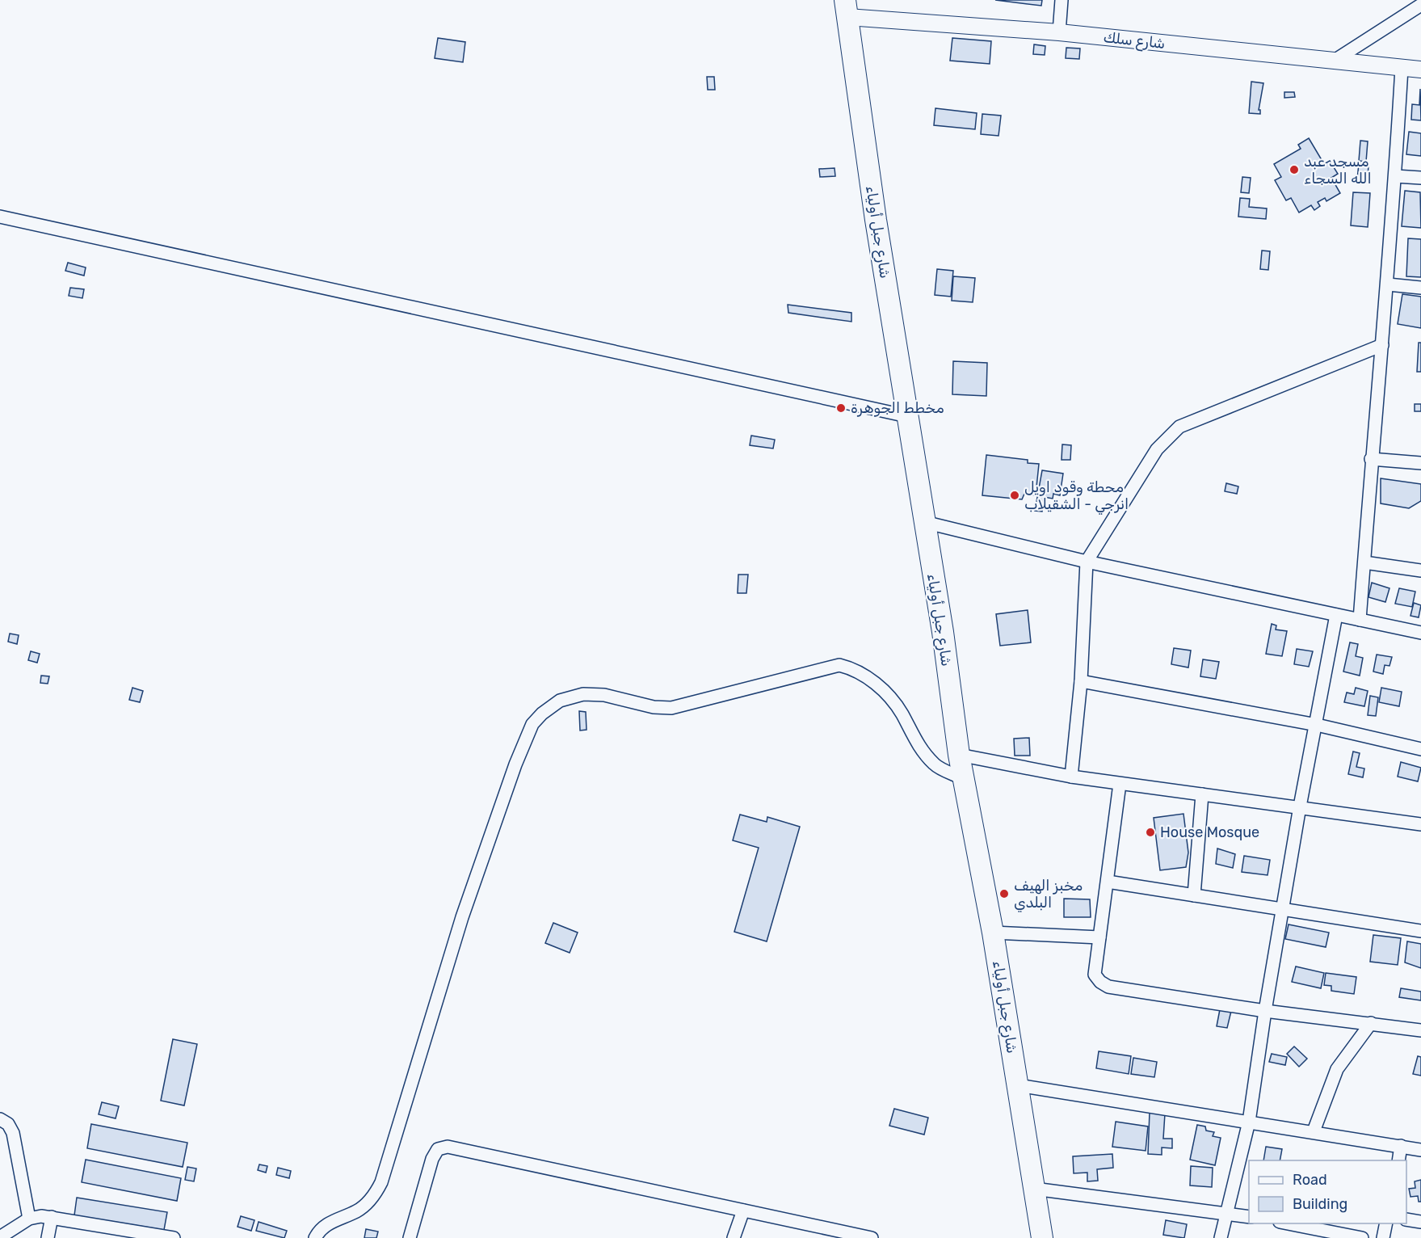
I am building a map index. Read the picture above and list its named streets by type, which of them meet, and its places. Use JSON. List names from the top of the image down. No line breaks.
{"streets":{"highway":["شارع جبل أولياء"],"street":["شارع سلك"]},"crossings":[["شارع سلك","شارع جبل أولياء"]],"places":["مسجد عبد الله السجاء","مخطط الجوهرة","محطة وقود اويل انرجي - الشقيلاب","House Mosque","مخبز الهيف البلدي"],"legend":["Road","Building"]}
